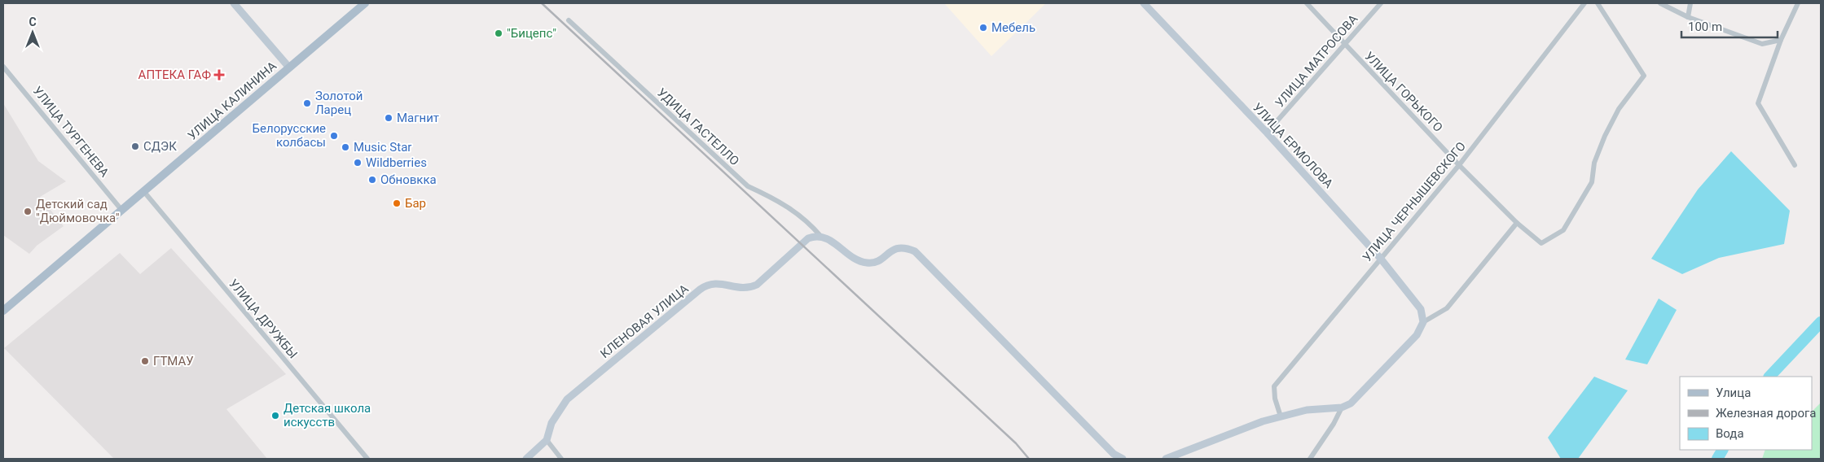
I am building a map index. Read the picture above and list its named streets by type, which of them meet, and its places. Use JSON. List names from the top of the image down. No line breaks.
{"streets":{"main road":["УЛИЦА КАЛИНИНА"],"street":["УЛИЦА МАТРОСОВА","УЛИЦА ГОРЬКОГО","УДИЦА ГАСТЕЛЛО","УЛИЦА ТУРГЕНЕВА","УЛИЦА ЕРМОЛОВА","УЛИЦА ЧЕРНЫШЕВСКОГО","УЛИЦА ДРУЖБЫ","КЛЕНОВАЯ УЛИЦА"]},"crossings":[["УЛИЦА МАТРОСОВА","УЛИЦА ГОРЬКОГО"],["УЛИЦА МАТРОСОВА","УЛИЦА ЕРМОЛОВА"],["УЛИЦА ГОРЬКОГО","УЛИЦА ЧЕРНЫШЕВСКОГО"],["УЛИЦА КАЛИНИНА","УЛИЦА ТУРГЕНЕВА"],["УЛИЦА КАЛИНИНА","УЛИЦА ДРУЖБЫ"],["УДИЦА ГАСТЕЛЛО","КЛЕНОВАЯ УЛИЦА"],["УЛИЦА ЕРМОЛОВА","УЛИЦА ЧЕРНЫШЕВСКОГО"]],"places":{"other":["Мебель","\"Бицепс\"","Золотой Ларец","Магнит","Белорусские колбасы","СДЭК","Music Star","Wildberries","Обновкка","Бар","Детский сад \"Дюймовочка\"","ГТМАУ","Детская школа искусств"],"health":["АПТЕКА ГАФ"]},"legend":["Улица","Железная дорога","Вода"],"scale_bar":"100 m","north":"top"}
